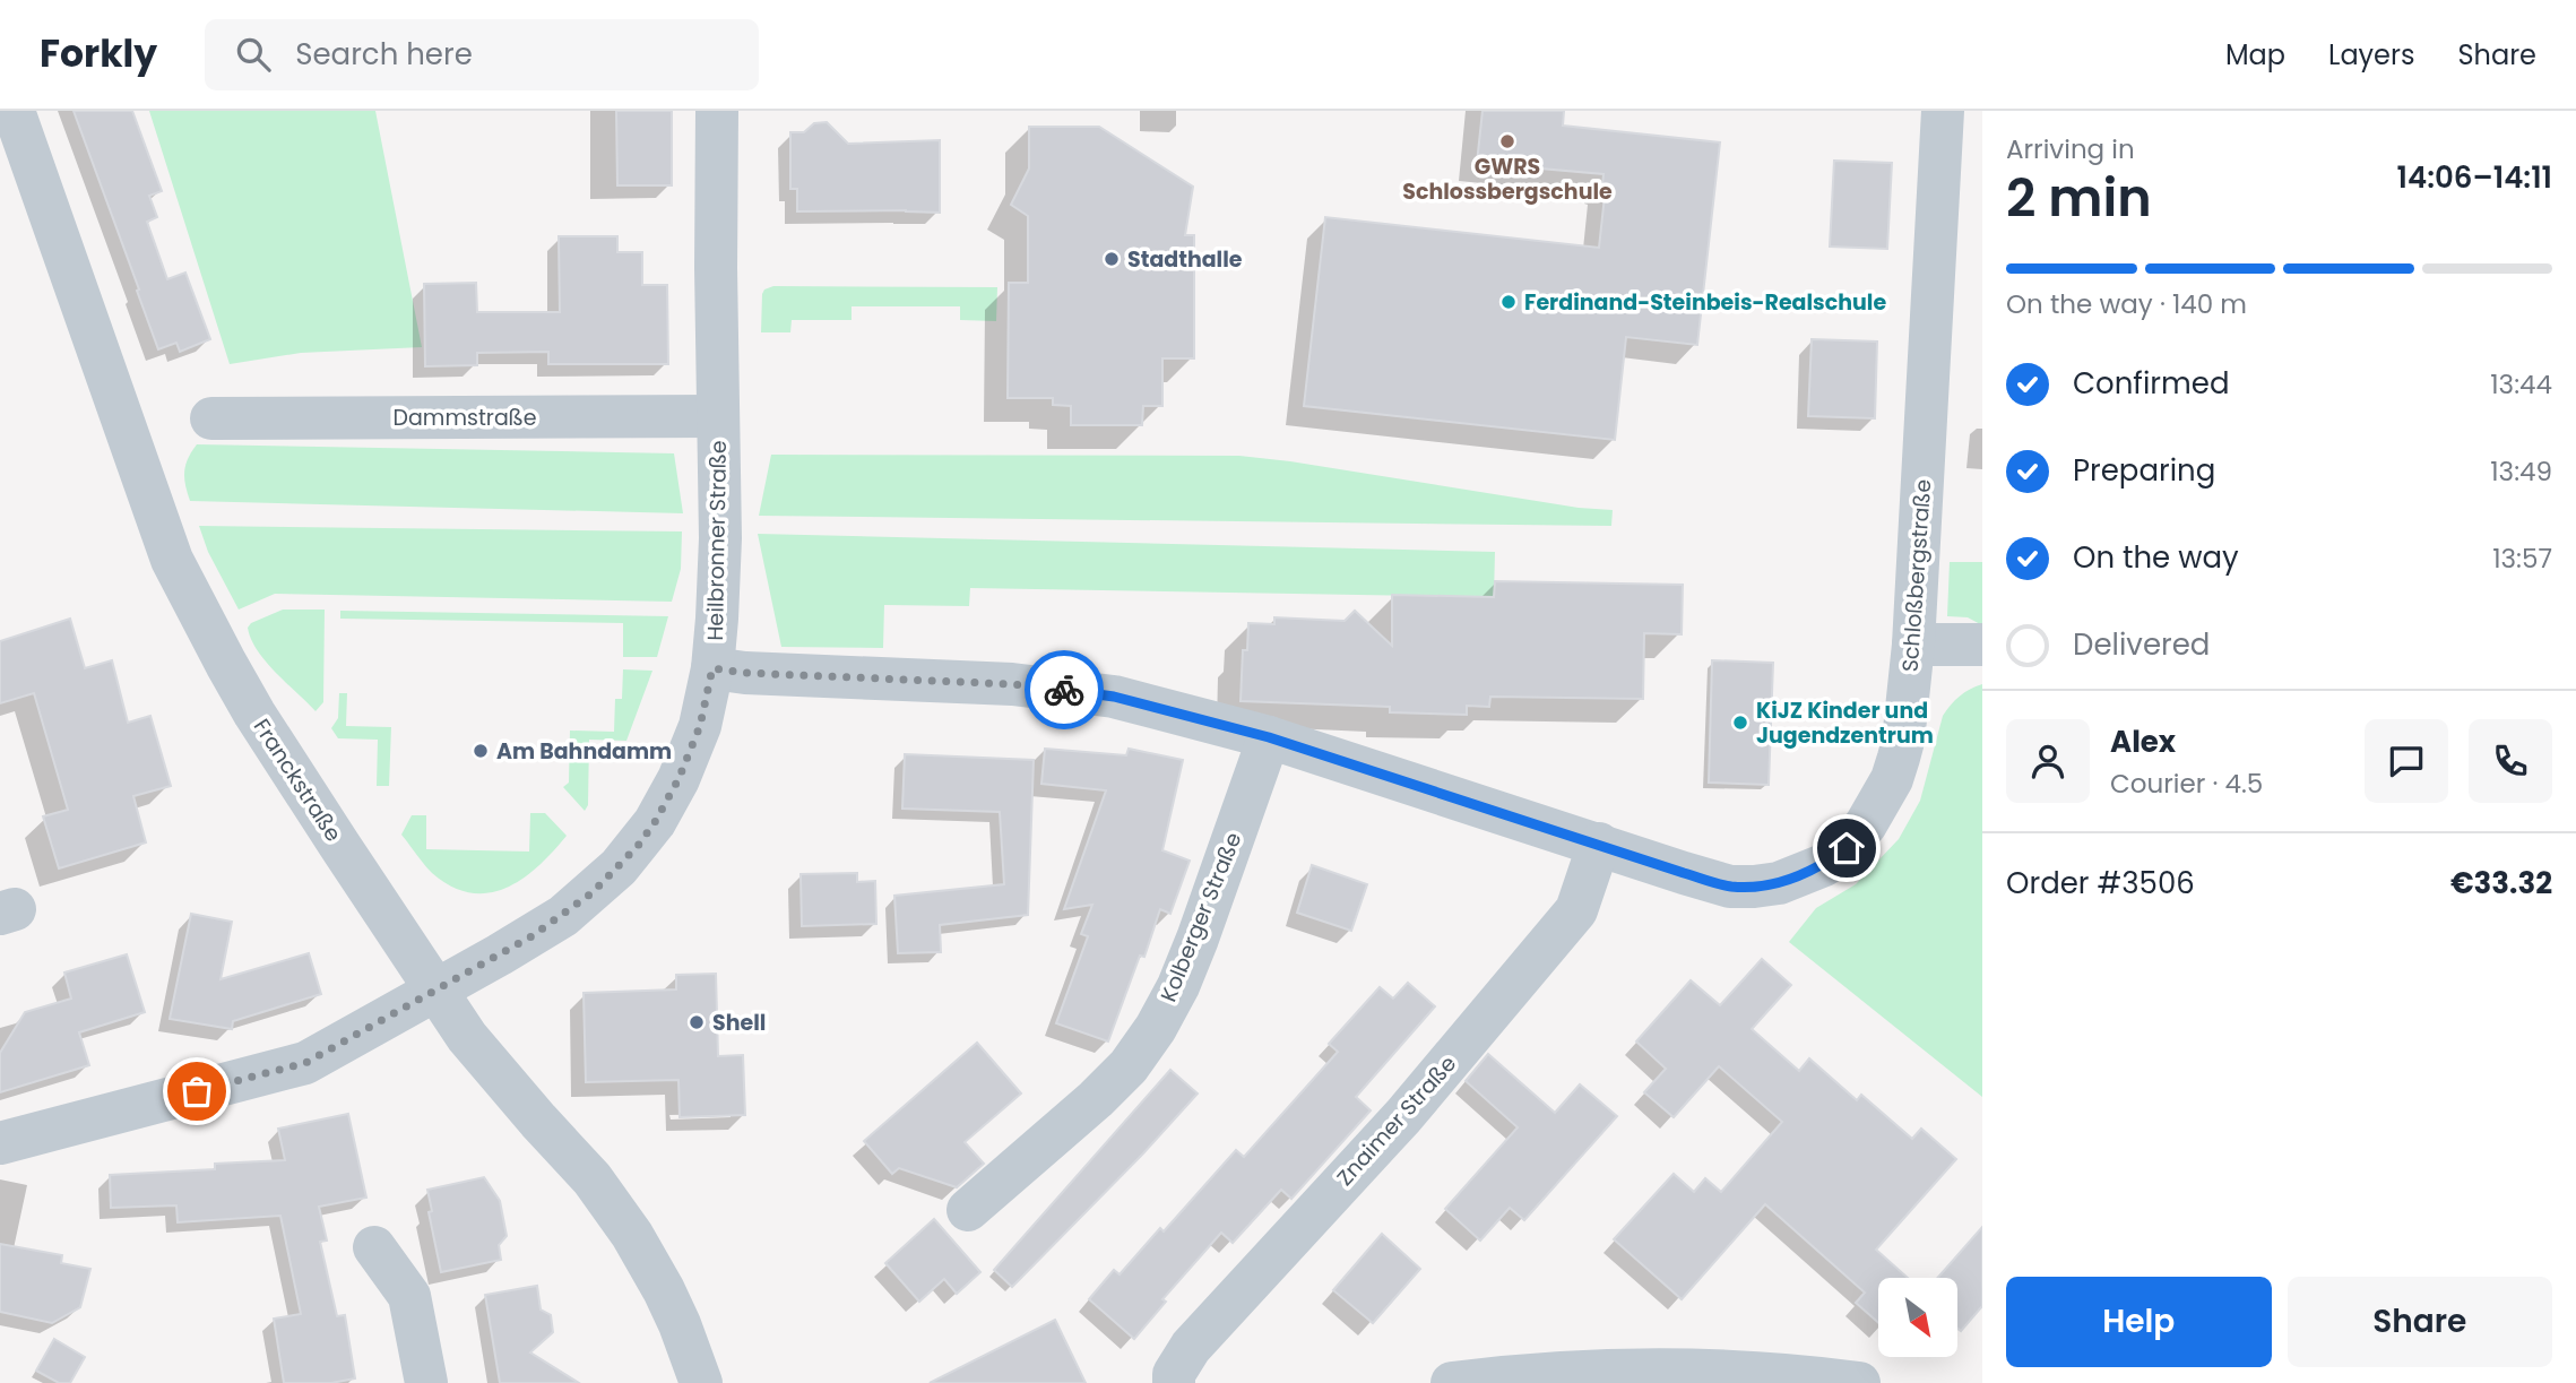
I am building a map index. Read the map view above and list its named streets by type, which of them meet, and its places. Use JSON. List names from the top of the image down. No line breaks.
{"streets":{"street":["Dammstraße","Heilbronner Straße","Schloßbergstraße","Franckstraße","Kolberger Straße","Znaimer Straße"]},"crossings":[["Dammstraße","Heilbronner Straße"],["Heilbronner Straße","Schloßbergstraße"],["Heilbronner Straße","Franckstraße"],["Schloßbergstraße","Kolberger Straße"],["Schloßbergstraße","Znaimer Straße"]],"places":["GWRS Schlossbergschule","Stadthalle","Ferdinand-Steinbeis-Realschule","KiJZ Kinder und Jugendzentrum","Am Bahndamm","Shell"],"north":"bottom right","page":{"header":"Forkly","search":"Search here","nav":["Map","Layers","Share"],"heading":["2 min","Arriving in","14:06–14:11"],"panel":["Alex","Courier · 4.5","Order #3506","€33.32"],"bar":"On the way · 140 m","list":[["Confirmed","13:44"],["Preparing","13:49"],["On the way","13:57"],"Delivered"],"buttons":["Help","Share"]}}
